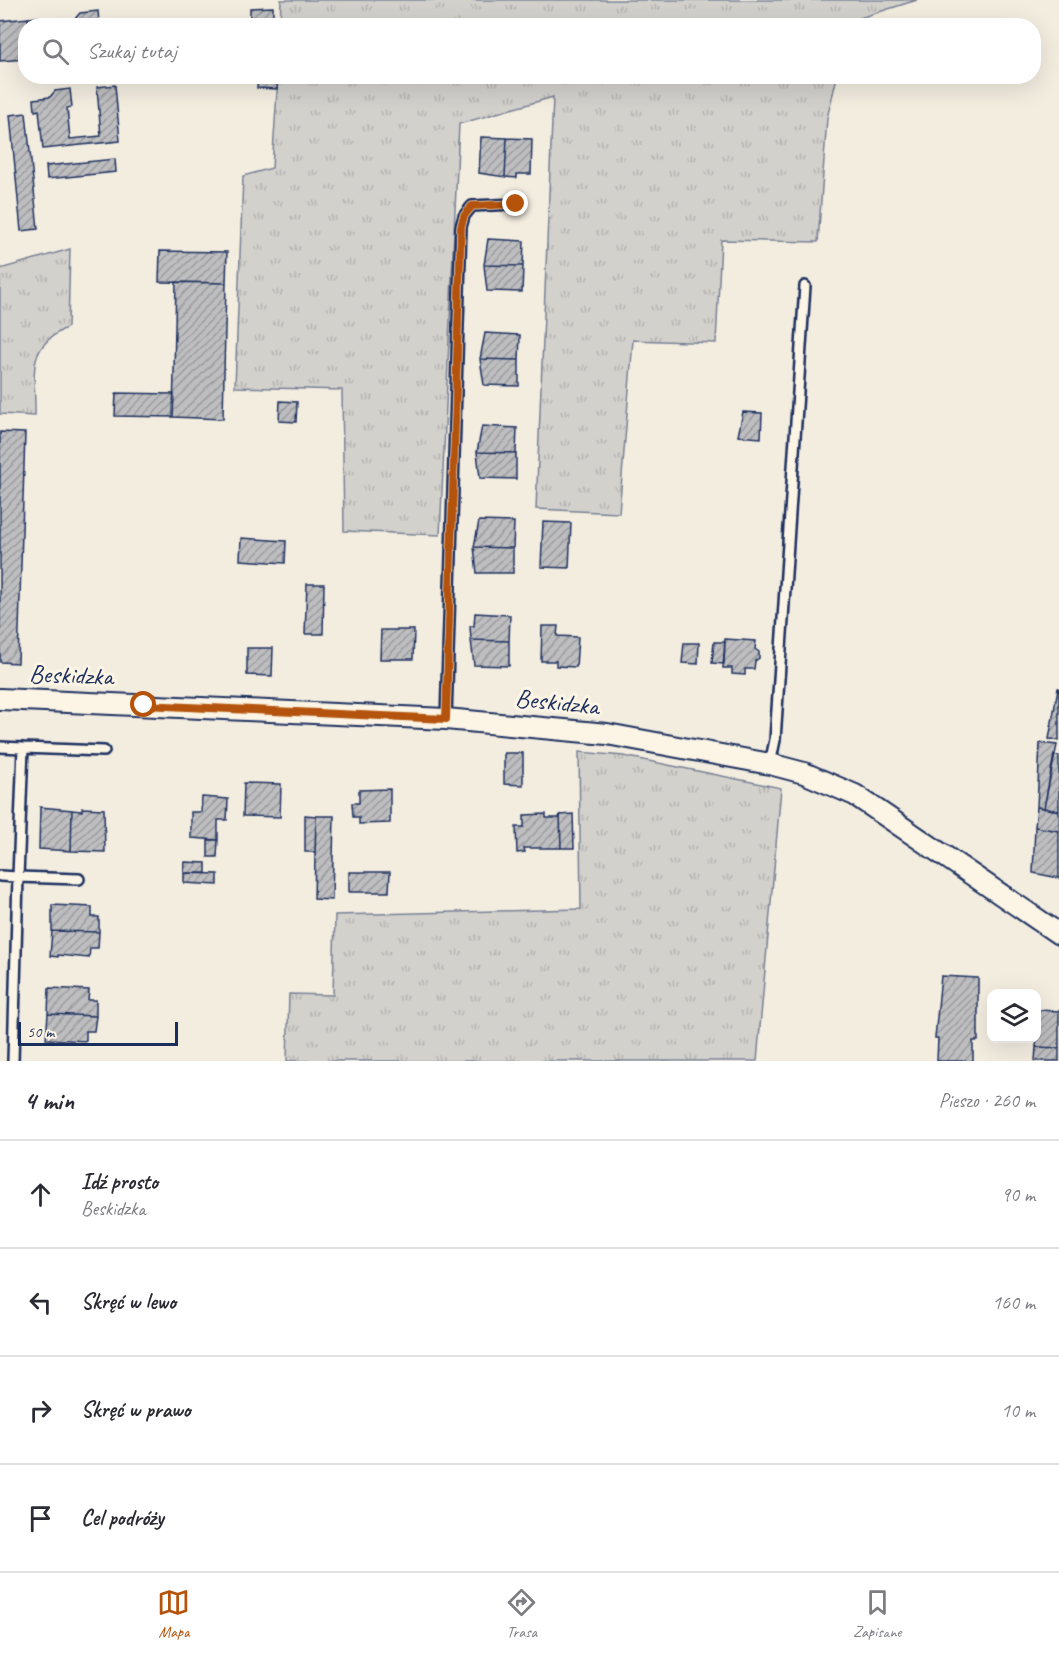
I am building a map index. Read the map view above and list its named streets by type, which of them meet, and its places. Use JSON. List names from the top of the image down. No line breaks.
{"streets":{"street":["Beskidzka"]},"scale_bar":"50 m","page":{"search":"Szukaj tutaj","scale":"50 m","heading":["4 min","Pieszo · 260 m"],"list":[["Idź prosto","Beskidzka","90 m"],["Skręć w lewo","160 m"],["Skręć w prawo","10 m"],"Cel podróży"],"nav":["Mapa","Trasa","Zapisane"]}}
